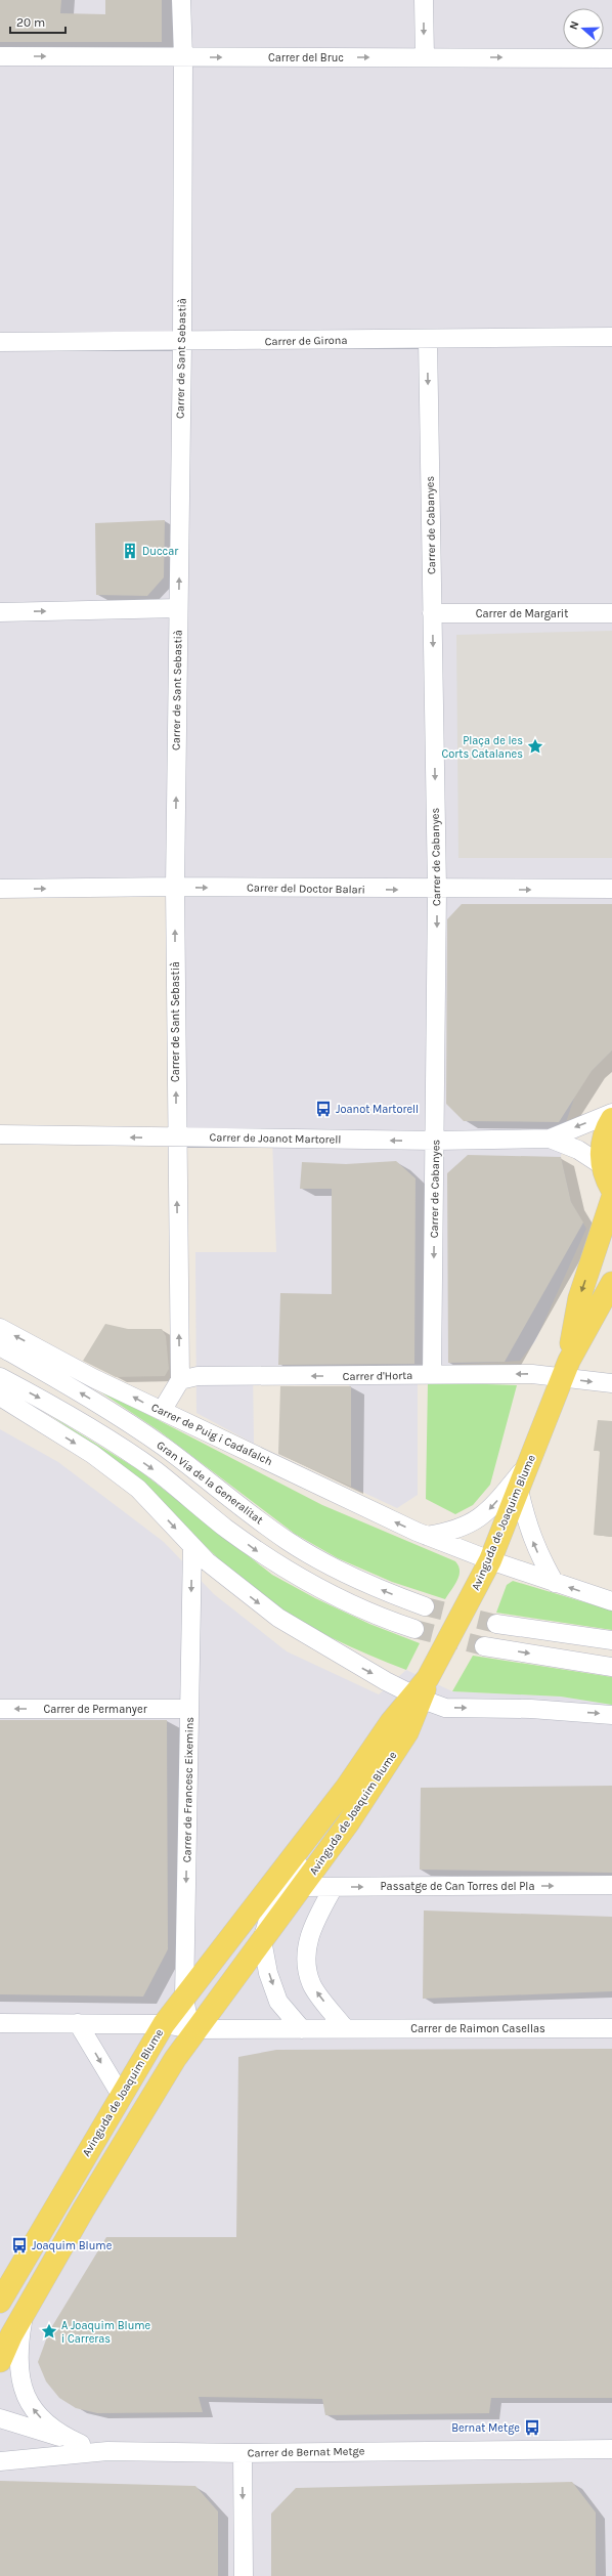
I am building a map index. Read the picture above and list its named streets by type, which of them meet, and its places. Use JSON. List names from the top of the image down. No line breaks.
{"streets":{"main road":["Avinguda de Joaquim Blume"],"street":["Carrer del Bruc","Carrer de Girona","Carrer de Sant Sebastià","Carrer de Cabanyes","Carrer de Margarit","Carrer del Doctor Balari","Carrer de Joanot Martorell","Carrer d'Horta","Carrer de Puig i Cadafalch","Gran Via de la Generalitat","Carrer de Permanyer","Carrer de Francesc Eixemins","Passatge de Can Torres del Pla","Carrer de Raimon Casellas","Carrer de Bernat Metge"]},"crossings":[["Carrer del Bruc","Carrer de Sant Sebastià"],["Carrer de Girona","Carrer de Sant Sebastià"],["Carrer de Girona","Carrer de Cabanyes"],["Carrer de Sant Sebastià","Carrer del Doctor Balari"],["Carrer de Sant Sebastià","Carrer de Joanot Martorell"],["Carrer de Sant Sebastià","Carrer d'Horta"],["Carrer de Cabanyes","Carrer de Margarit"],["Carrer de Cabanyes","Carrer del Doctor Balari"],["Carrer de Cabanyes","Carrer de Joanot Martorell"],["Carrer de Cabanyes","Carrer d'Horta"],["Carrer d'Horta","Avinguda de Joaquim Blume"],["Carrer de Puig i Cadafalch","Avinguda de Joaquim Blume"],["Avinguda de Joaquim Blume","Carrer de Francesc Eixemins"],["Avinguda de Joaquim Blume","Passatge de Can Torres del Pla"],["Avinguda de Joaquim Blume","Carrer de Raimon Casellas"],["Carrer de Permanyer","Carrer de Francesc Eixemins"],["Carrer de Francesc Eixemins","Carrer de Raimon Casellas"]],"one_way":["Carrer del Bruc","Carrer de Sant Sebastià","Carrer de Cabanyes","Carrer del Doctor Balari","Carrer de Joanot Martorell","Carrer de Permanyer","Carrer de Francesc Eixemins","Passatge de Can Torres del Pla"],"places":{"building":["Duccar"],"place":["Plaça de les Corts Catalanes","A Joaquim Blume i Carreras"],"bus stop":["Joanot Martorell","Joaquim Blume","Bernat Metge"]},"scale_bar":"20 m","north":"left"}
